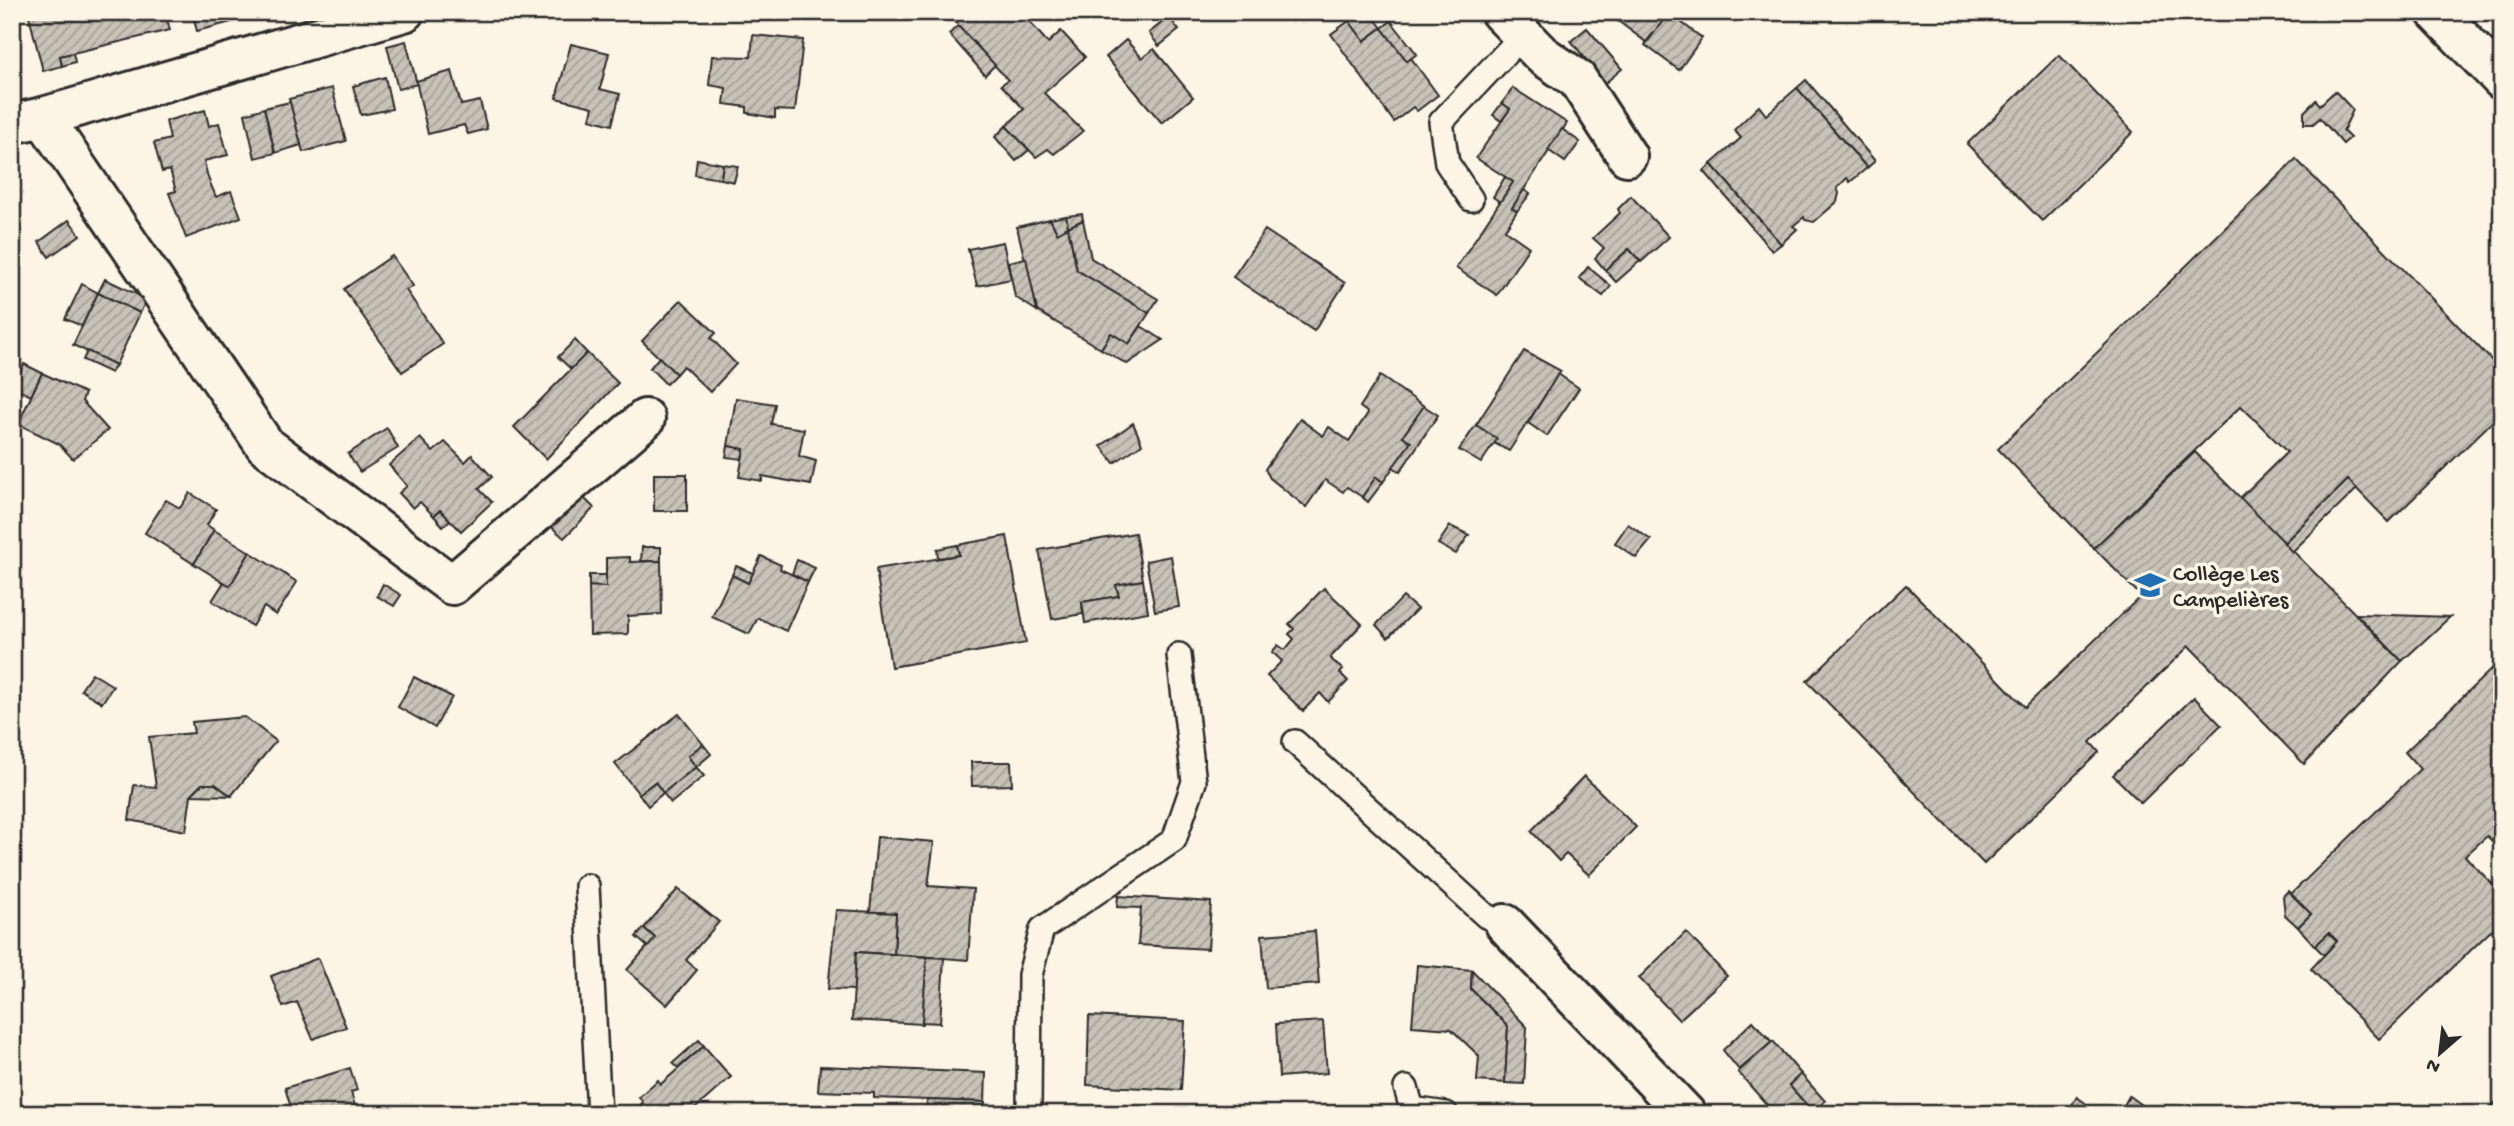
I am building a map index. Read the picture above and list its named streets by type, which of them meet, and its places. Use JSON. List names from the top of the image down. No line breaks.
{"places":{"school or university":["Collège Les Campelières"]},"north":"bottom left"}
